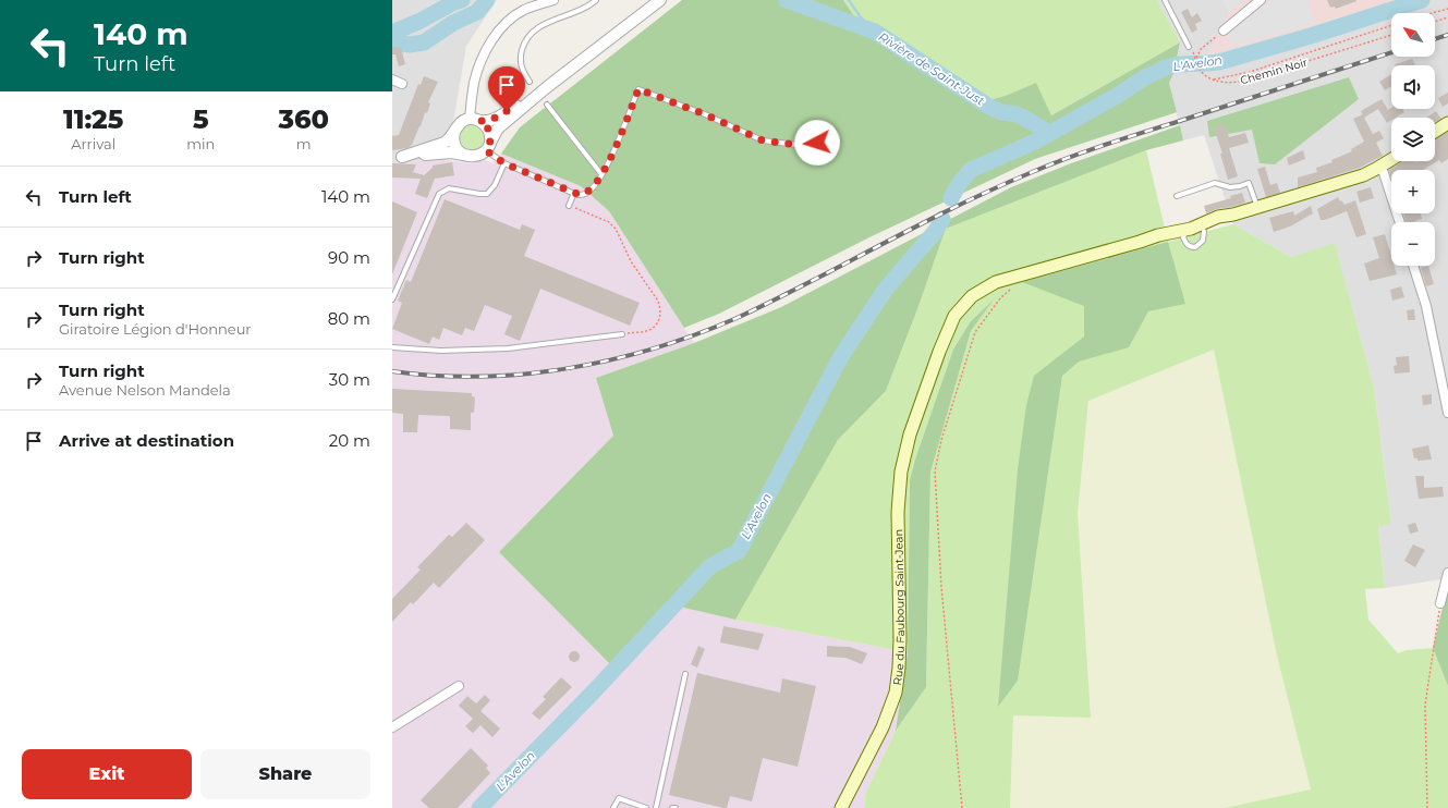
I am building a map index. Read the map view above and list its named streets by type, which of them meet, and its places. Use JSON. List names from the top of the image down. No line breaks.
{"streets":{"main road":["Rue du Faubourg Saint-Jean"],"path":["Chemin Noir"]},"water":["L'Avelon","Rivière de Saint-Just"],"north":"top left","page":{"turn":["140 m","Turn left"],"map_buttons":["+","−"],"eta":["11:25","Arrival","5","min","360","m"],"list":[{"name":"Turn left","value":"140 m"},{"name":"Turn right","value":"90 m"},{"name":"Turn right","note":"Giratoire Légion d'Honneur","value":"80 m"},{"name":"Turn right","note":"Avenue Nelson Mandela","value":"30 m"},{"name":"Arrive at destination","value":"20 m"}],"buttons":["Exit","Share"]}}
